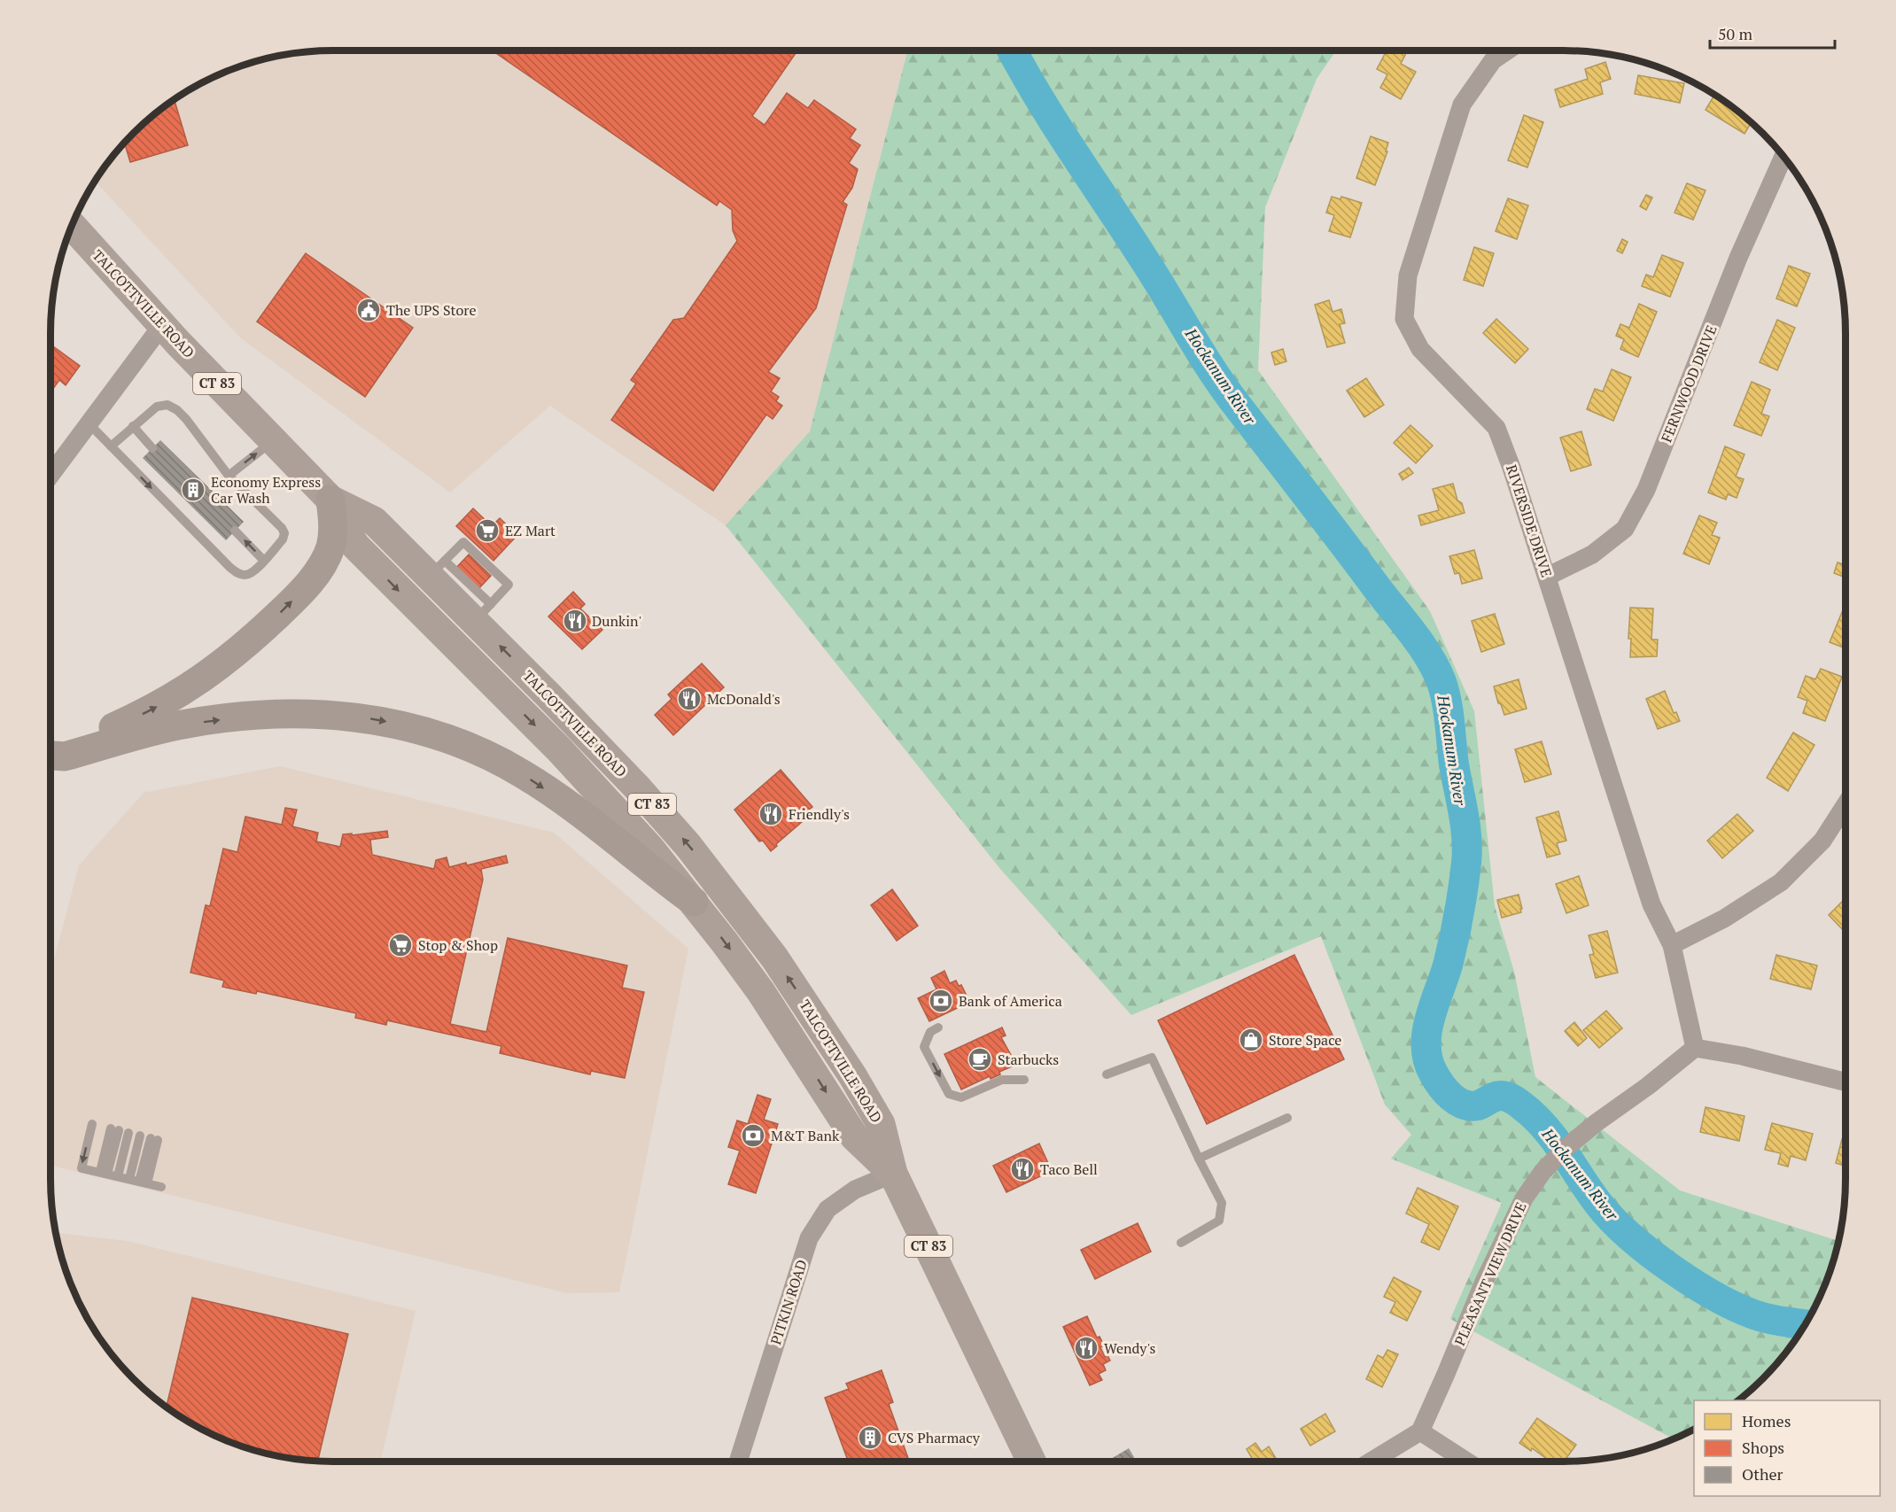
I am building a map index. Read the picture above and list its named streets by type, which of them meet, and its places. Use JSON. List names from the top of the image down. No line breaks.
{"streets":{"main road":["TALCOTTVILLE ROAD","CT 83"],"street":["FERNWOOD DRIVE","RIVERSIDE DRIVE","PLEASANT VIEW DRIVE","PITKIN ROAD"]},"crossings":[["TALCOTTVILLE ROAD","PITKIN ROAD"],["FERNWOOD DRIVE","RIVERSIDE DRIVE"],["RIVERSIDE DRIVE","PLEASANT VIEW DRIVE"]],"water":["Hockanum River"],"places":{"public building":["The UPS Store"],"building":["Economy Express Car Wash","CVS Pharmacy"],"supermarket":["EZ Mart","Stop & Shop"],"restaurant":["Dunkin'","McDonald's","Friendly's","Taco Bell","Wendy's"],"bank":["Bank of America","M&T Bank"],"shop":["Store Space"],"cafe":["Starbucks"]},"legend":["Homes","Shops","Other"],"scale_bar":"50 m"}
